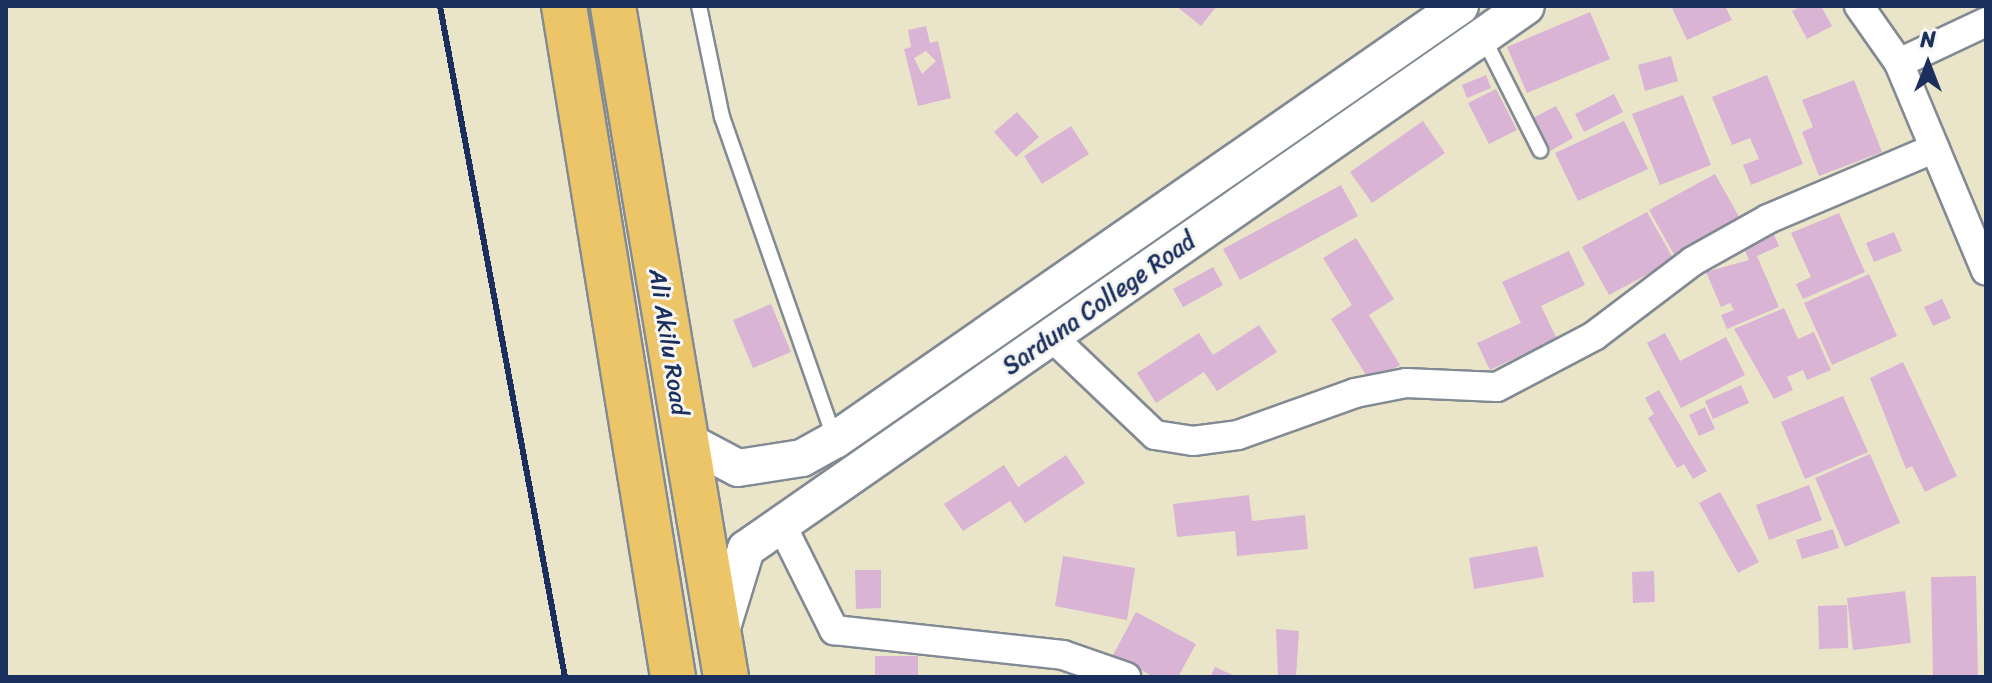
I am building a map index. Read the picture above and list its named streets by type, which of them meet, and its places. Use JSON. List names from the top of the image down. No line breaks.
{"streets":{"main road":["Ali Akilu Road"],"street":["Sarduna College Road"]},"crossings":[["Sarduna College Road","Ali Akilu Road"]],"north":"top"}
